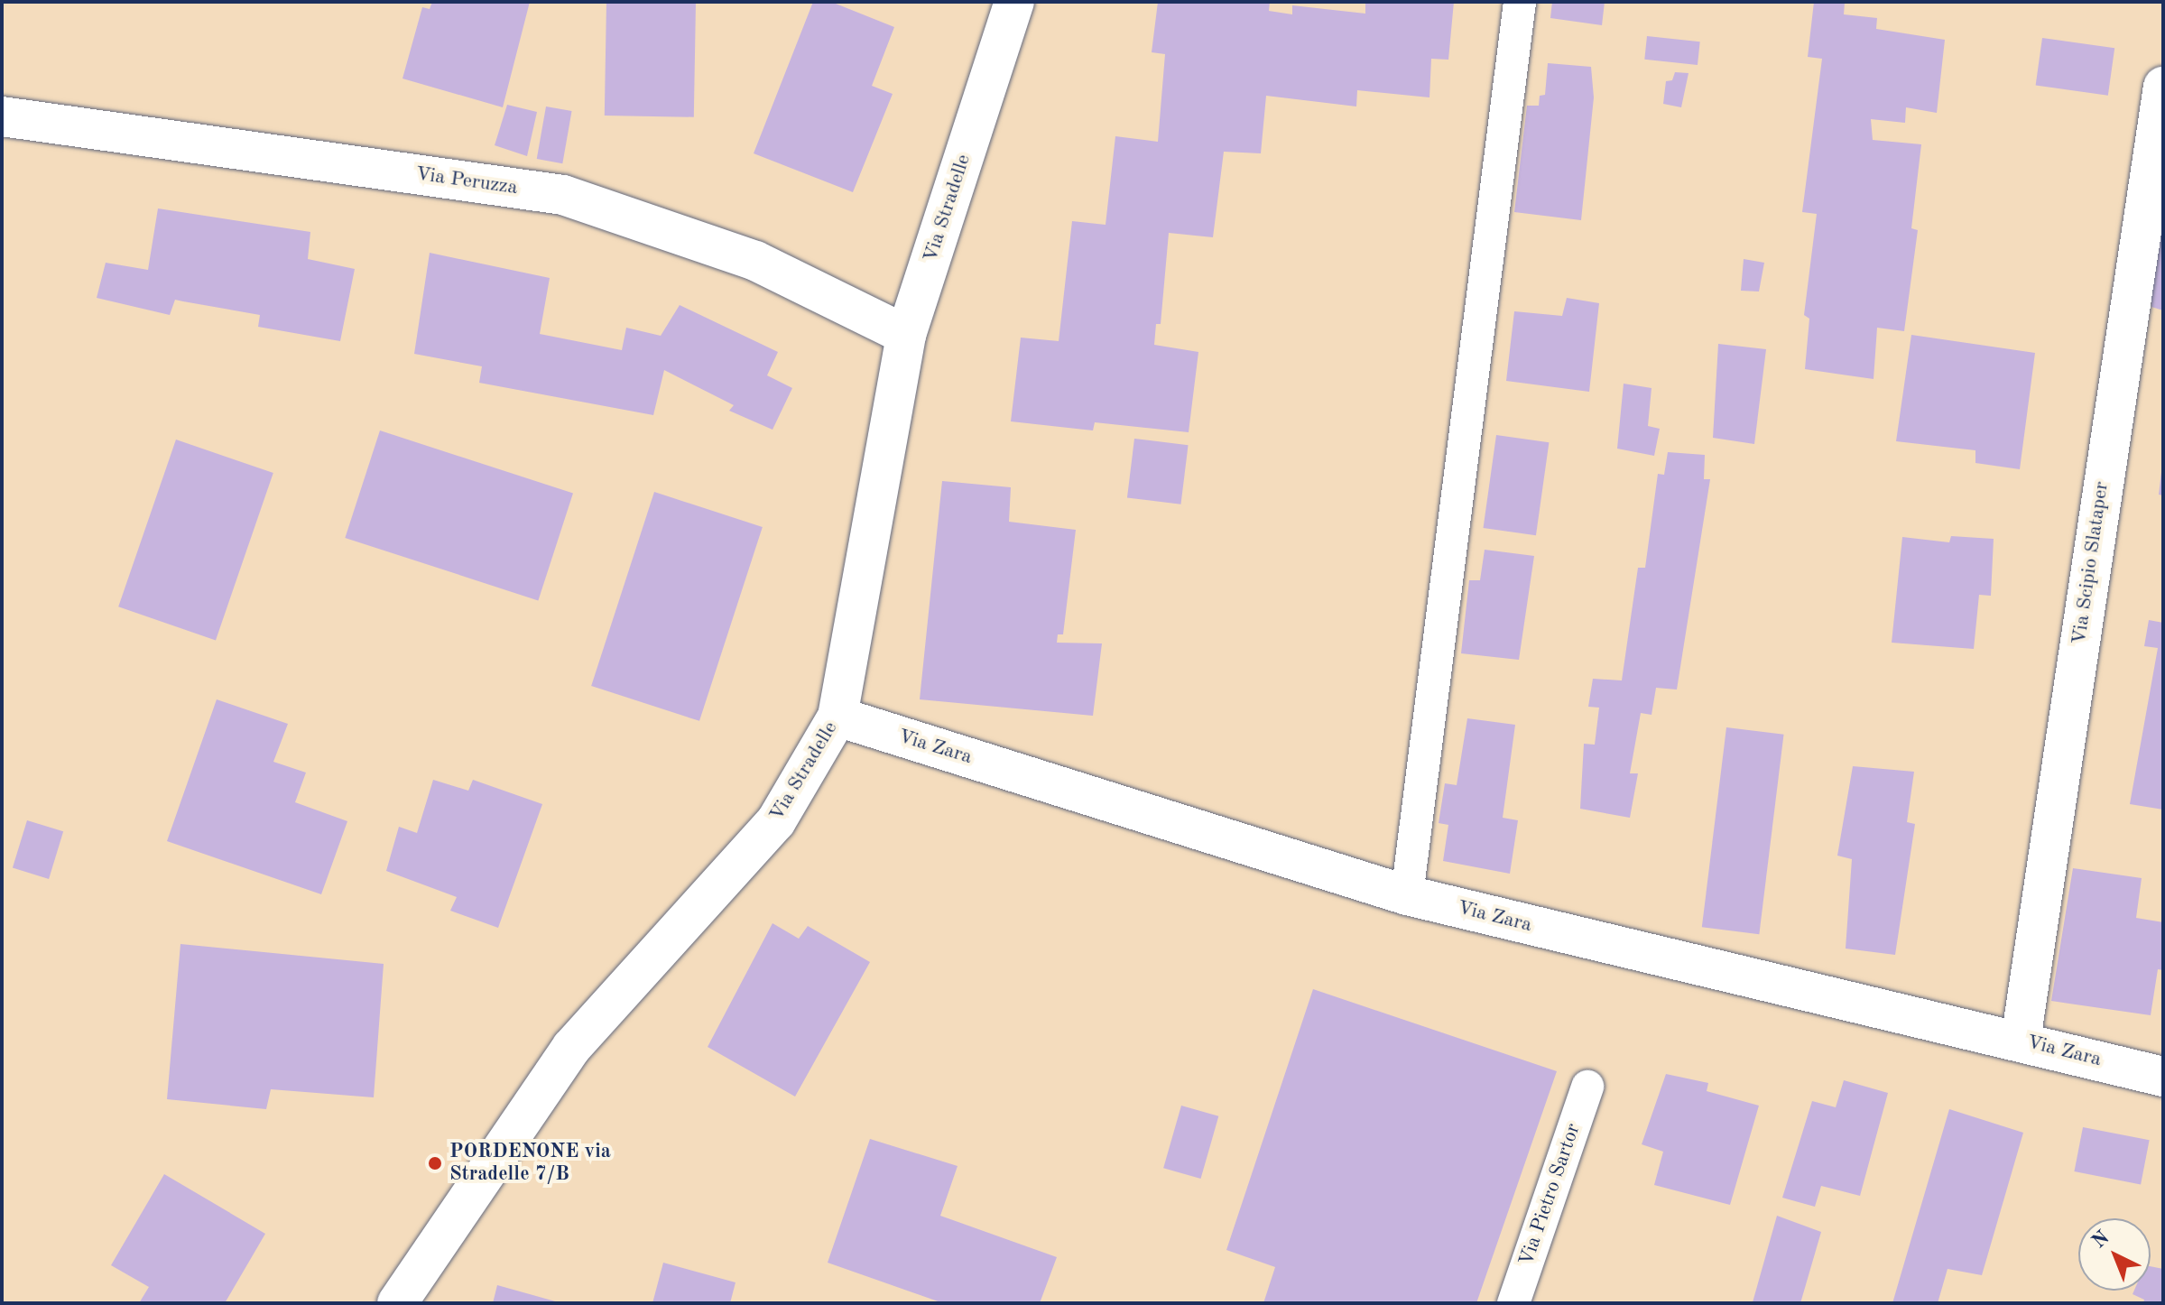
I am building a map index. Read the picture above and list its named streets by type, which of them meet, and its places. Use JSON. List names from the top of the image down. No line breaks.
{"streets":{"street":["Via Peruzza","Via Stradelle","Via Scipio Slataper","Via Zara"],"lane":["Via Pietro Sartor"]},"crossings":[["Via Peruzza","Via Stradelle"],["Via Stradelle","Via Zara"],["Via Scipio Slataper","Via Zara"]],"places":["PORDENONE via Stradelle 7/B"],"north":"top left"}
